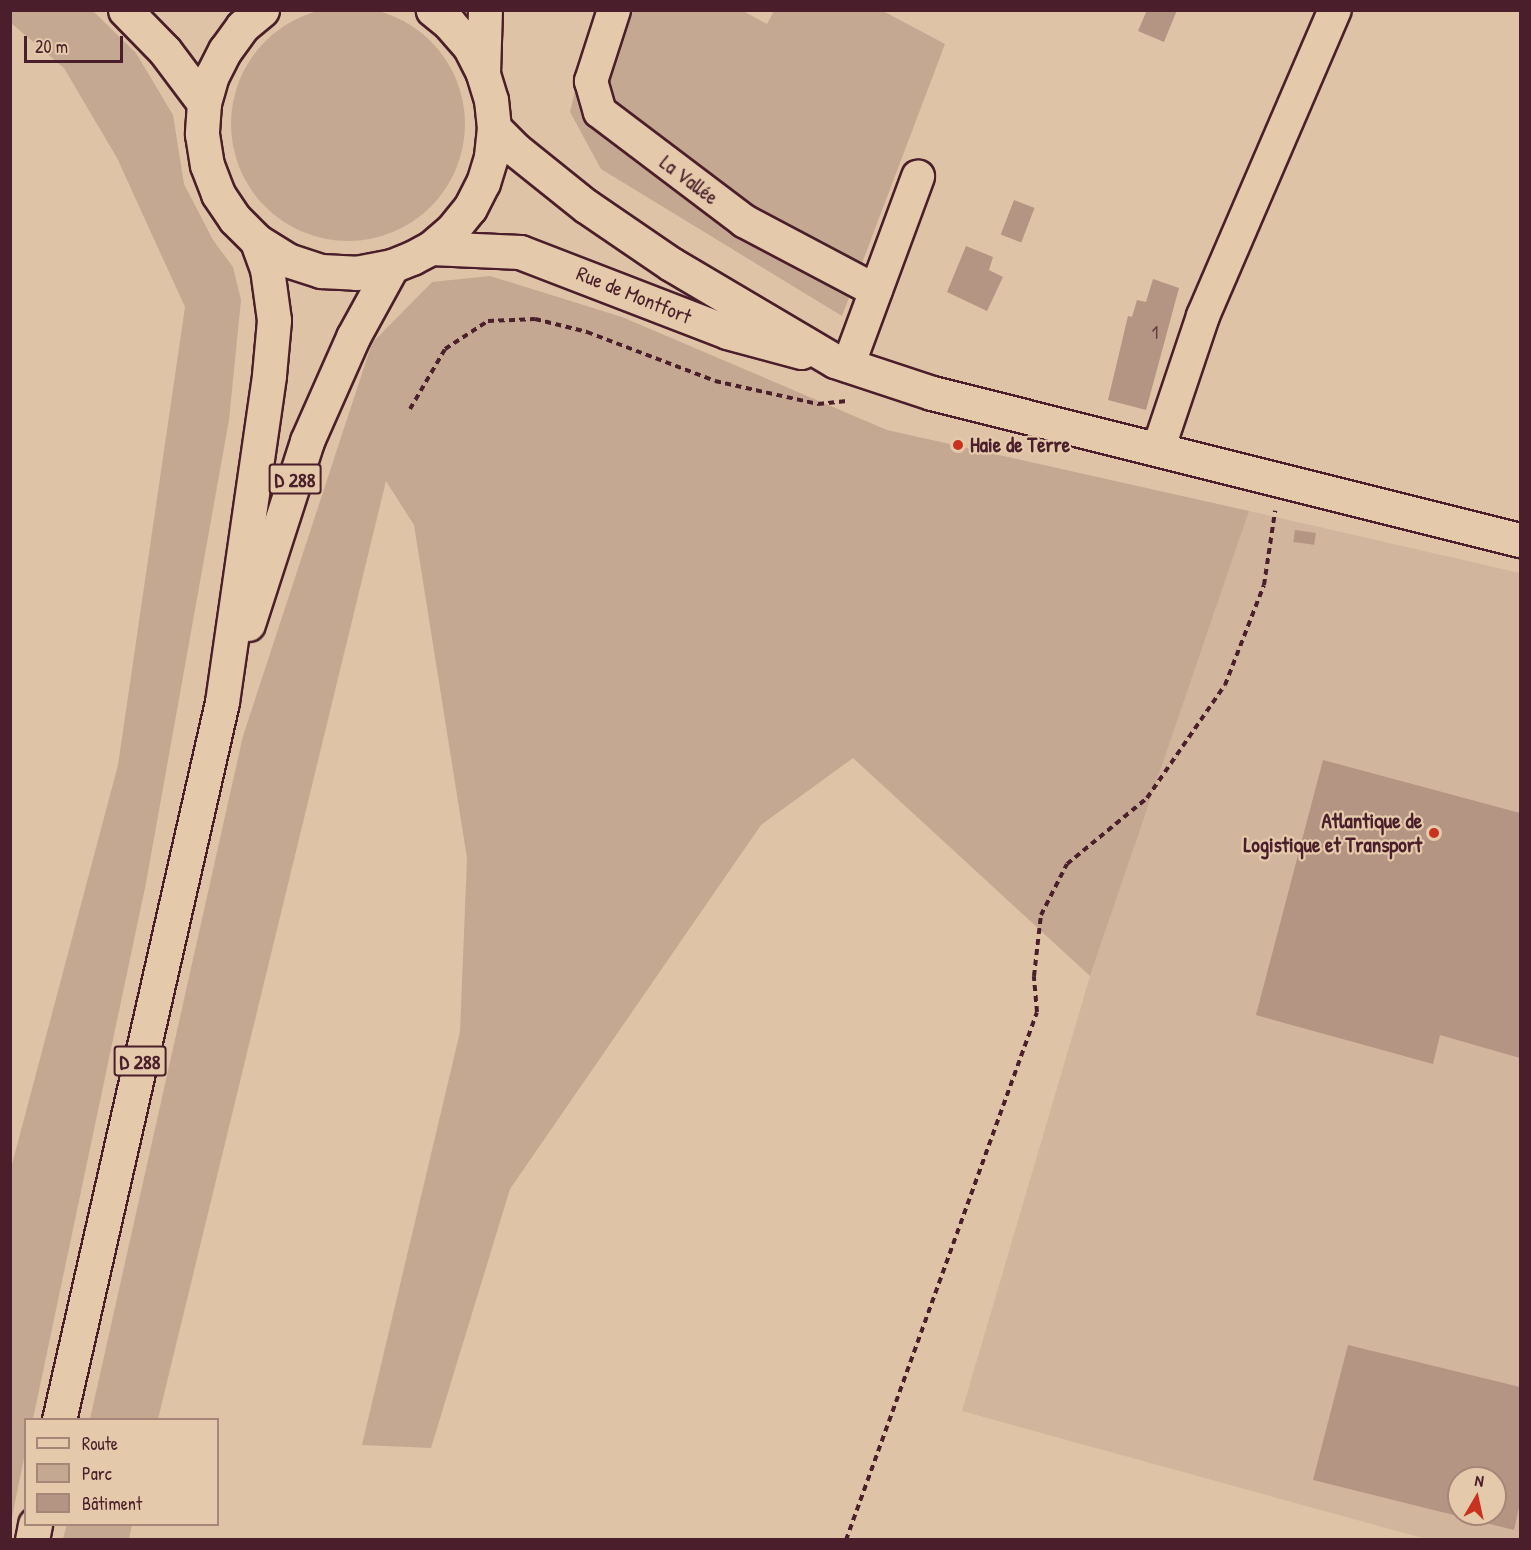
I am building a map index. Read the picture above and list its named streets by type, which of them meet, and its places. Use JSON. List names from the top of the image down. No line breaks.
{"streets":{"main road":["Rue de Montfort","D 288"],"street":["La Vallée"]},"places":["Haie de Terre","Atlantique de Logistique et Transport"],"house_numbers":["1"],"legend":["Route","Parc","Bâtiment"],"scale_bar":"20 m","north":"top"}
